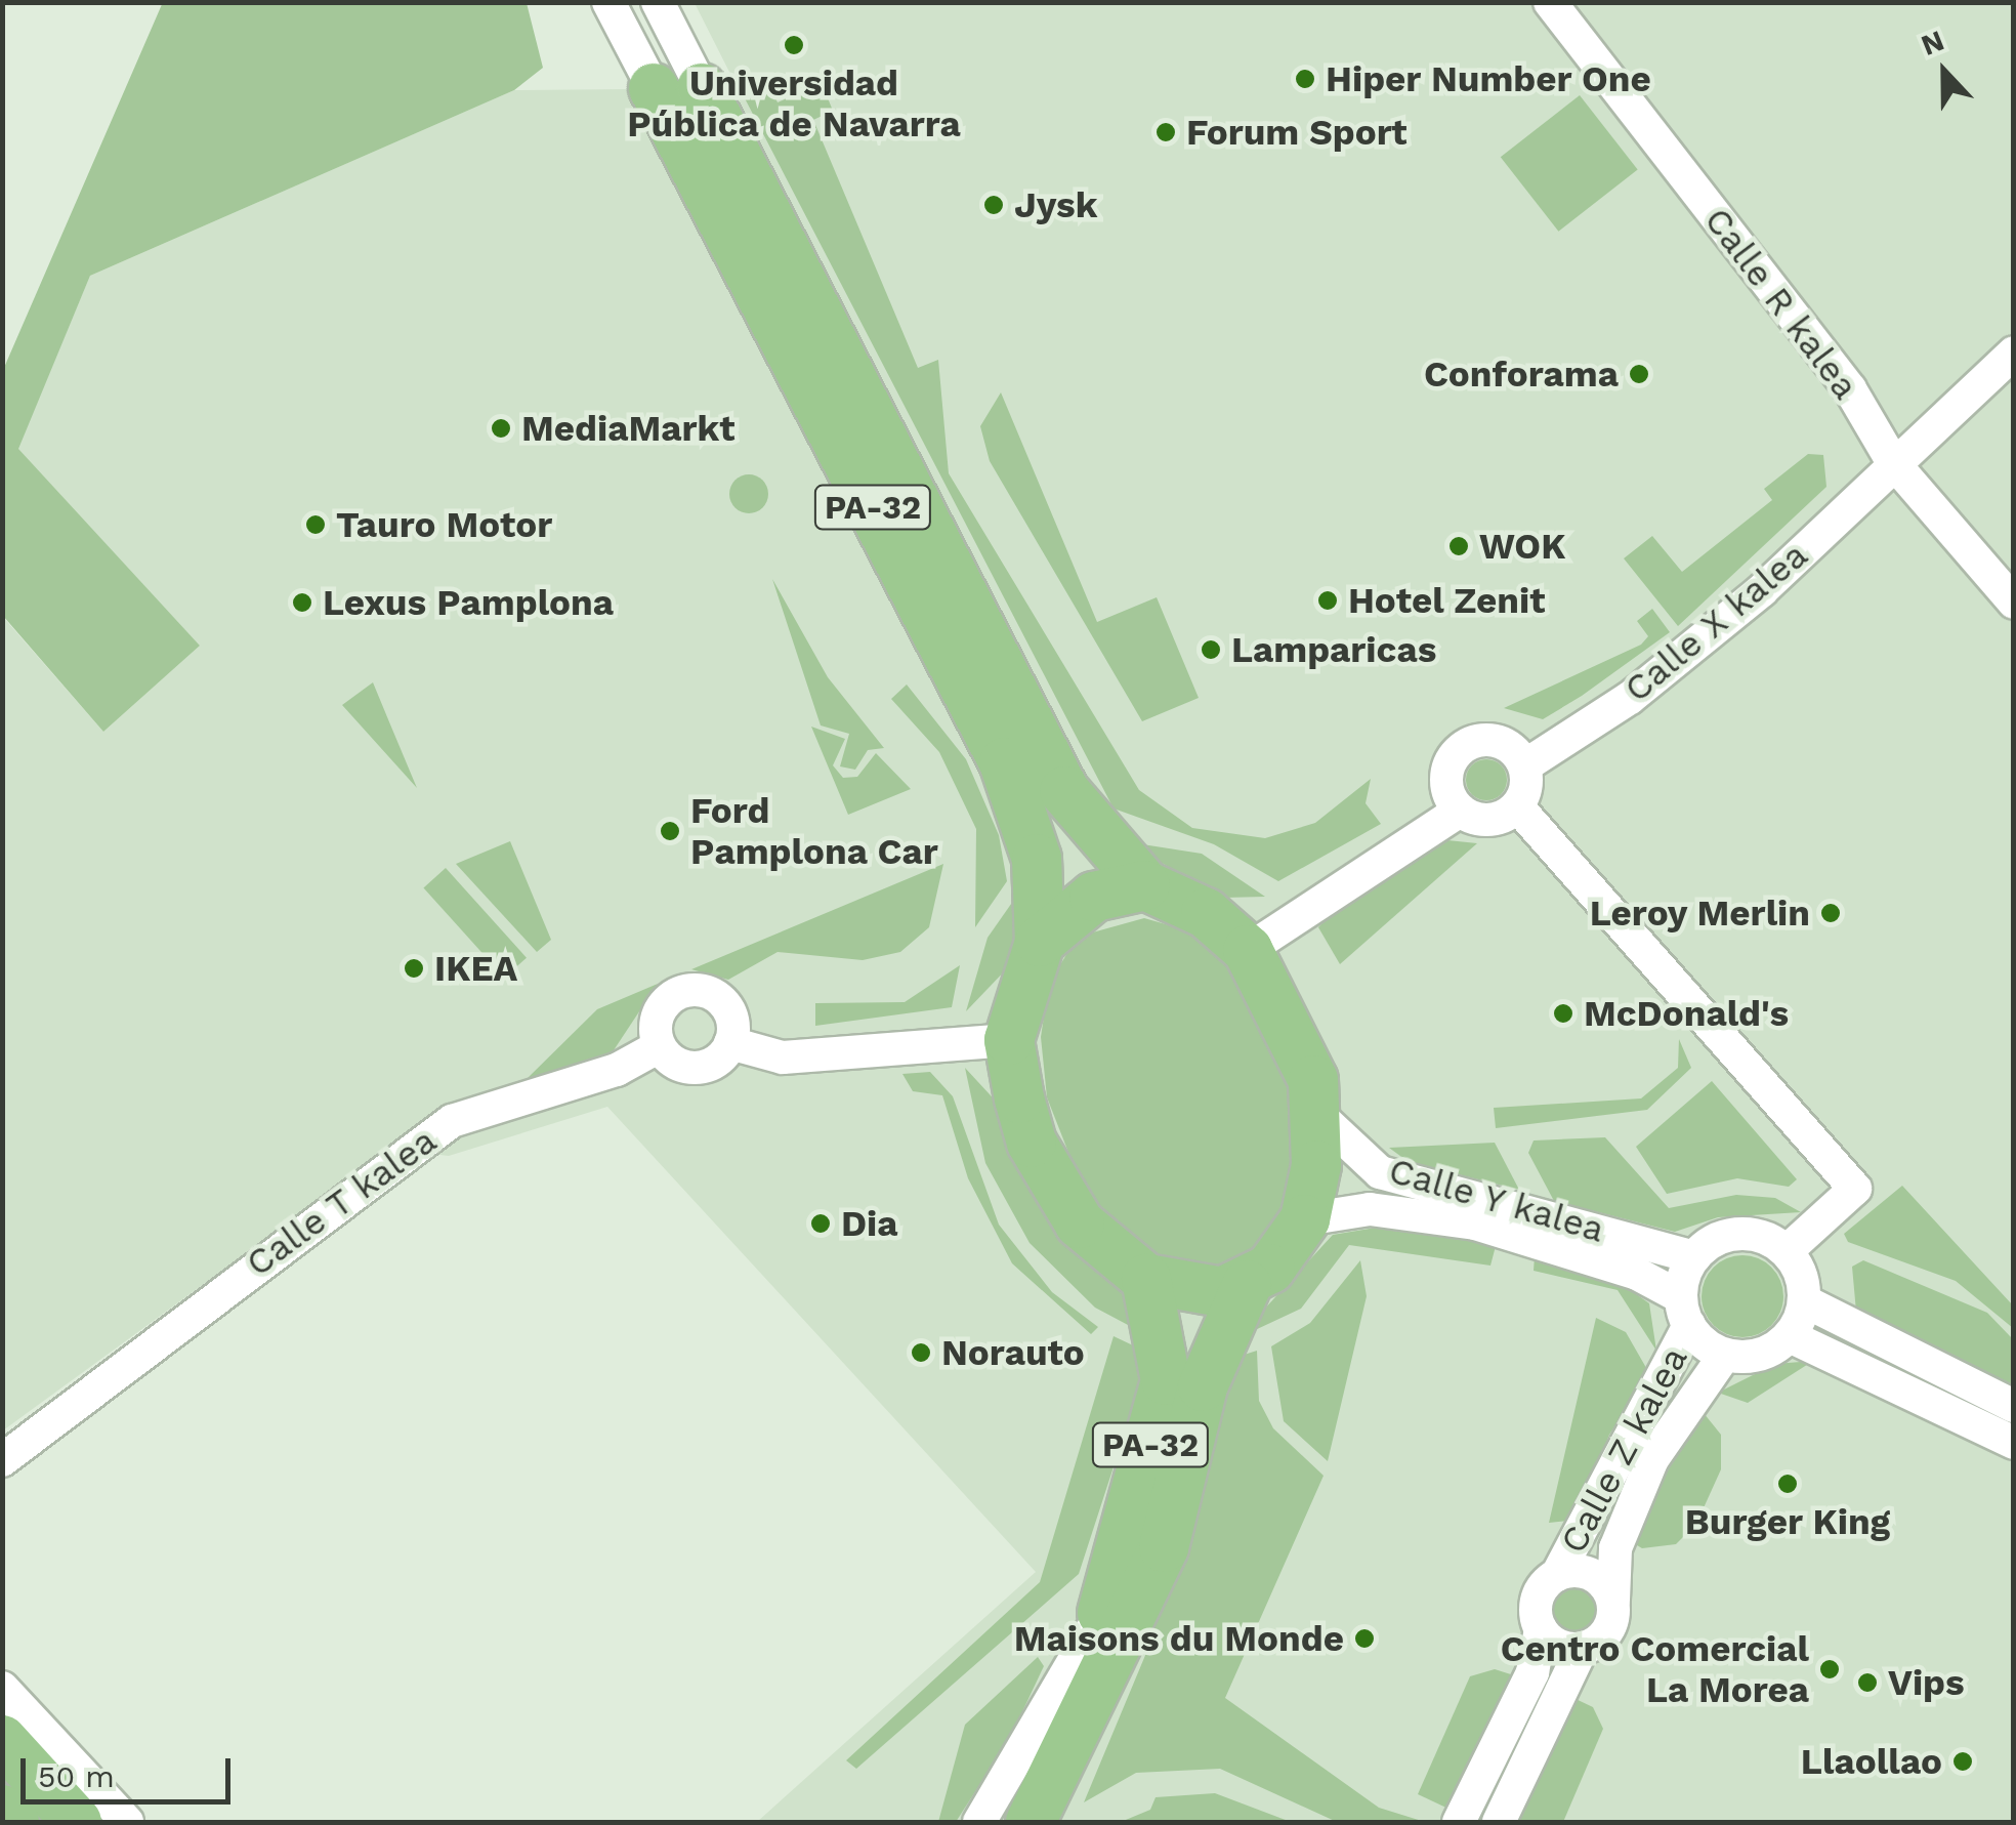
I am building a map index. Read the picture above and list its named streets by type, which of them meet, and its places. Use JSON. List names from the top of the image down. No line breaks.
{"streets":{"highway":["PA-32"],"street":["Calle R kalea","Calle X kalea","Calle Y kalea","Calle T kalea","Calle Z kalea"]},"crossings":[["Calle R kalea","Calle X kalea"],["PA-32","Calle Y kalea"],["Calle Y kalea","Calle Z kalea"]],"places":["Universidad Pública de Navarra","Hiper Number One","Forum Sport","Jysk","Conforama","MediaMarkt","Tauro Motor","WOK","Hotel Zenit","Lexus Pamplona","Lamparicas","Ford Pamplona Car","Leroy Merlin","IKEA","McDonald's","Dia","Norauto","Burger King","Maisons du Monde","Centro Comercial La Morea","Vips","Llaollao"],"scale_bar":"50 m","north":"top"}
